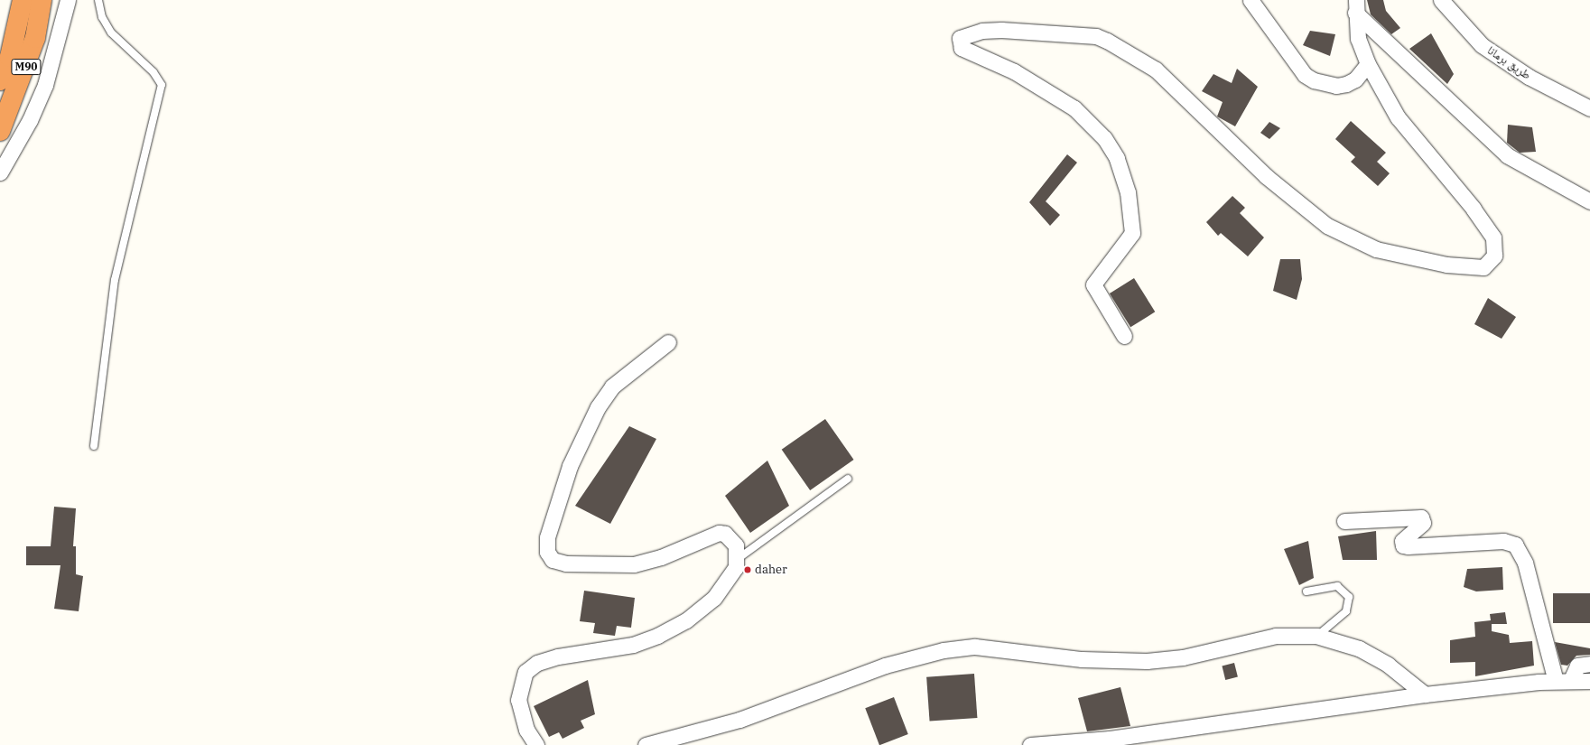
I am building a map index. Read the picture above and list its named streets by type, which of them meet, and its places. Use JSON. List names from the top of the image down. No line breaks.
{"streets":{"highway":["M90"],"street":["طريق برمانا"]},"places":["daher"]}
